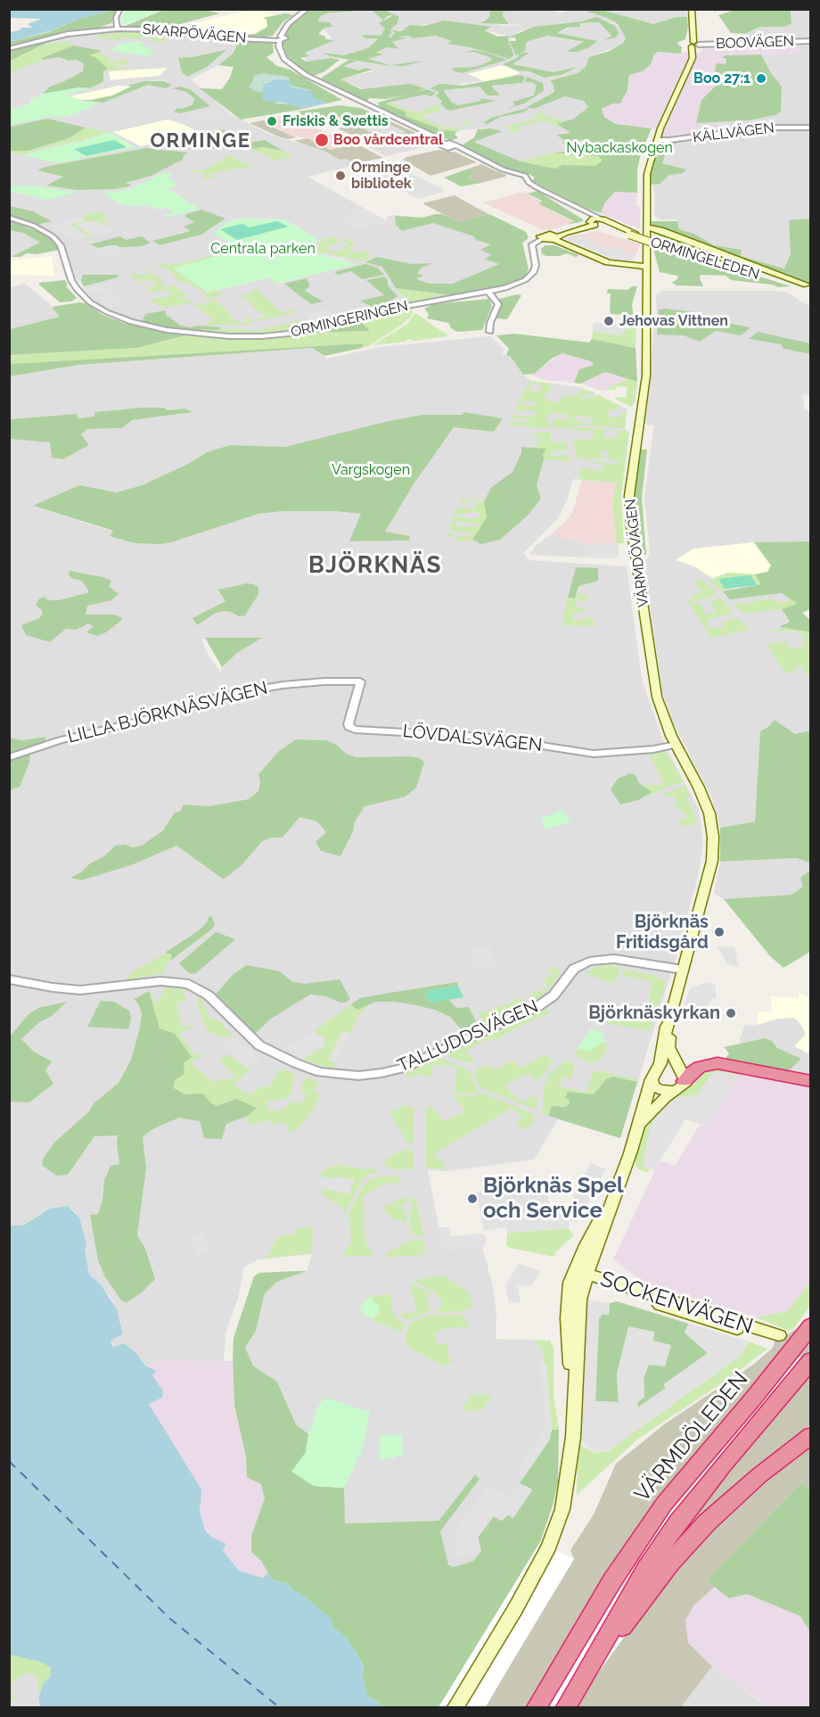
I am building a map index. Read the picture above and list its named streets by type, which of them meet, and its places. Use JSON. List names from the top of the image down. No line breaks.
{"streets":{"highway":["VÄRMDÖLEDEN"],"main road":["ORMINGELEDEN","VÄRMDÖVÄGEN","SOCKENVÄGEN"],"street":["SKARPÖVÄGEN","BOOVÄGEN","KÄLLVÄGEN","ORMINGERINGEN","LILLA BJÖRKNÄSVÄGEN","LÖVDALSVÄGEN","TALLUDDSVÄGEN"]},"crossings":[["BOOVÄGEN","VÄRMDÖVÄGEN"],["KÄLLVÄGEN","VÄRMDÖVÄGEN"],["VÄRMDÖVÄGEN","LÖVDALSVÄGEN"],["VÄRMDÖVÄGEN","TALLUDDSVÄGEN"],["VÄRMDÖVÄGEN","SOCKENVÄGEN"],["LILLA BJÖRKNÄSVÄGEN","LÖVDALSVÄGEN"]],"districts":["ORMINGE","BJÖRKNÄS"],"parks":["Nybackaskogen","Centrala parken","Vargskogen"],"places":["Boo 27:1","Friskis & Svettis","Boo vårdcentral","Orminge bibliotek","Jehovas Vittnen","Björknäs Fritidsgård","Björknäskyrkan","Björknäs Spel och Service"]}
